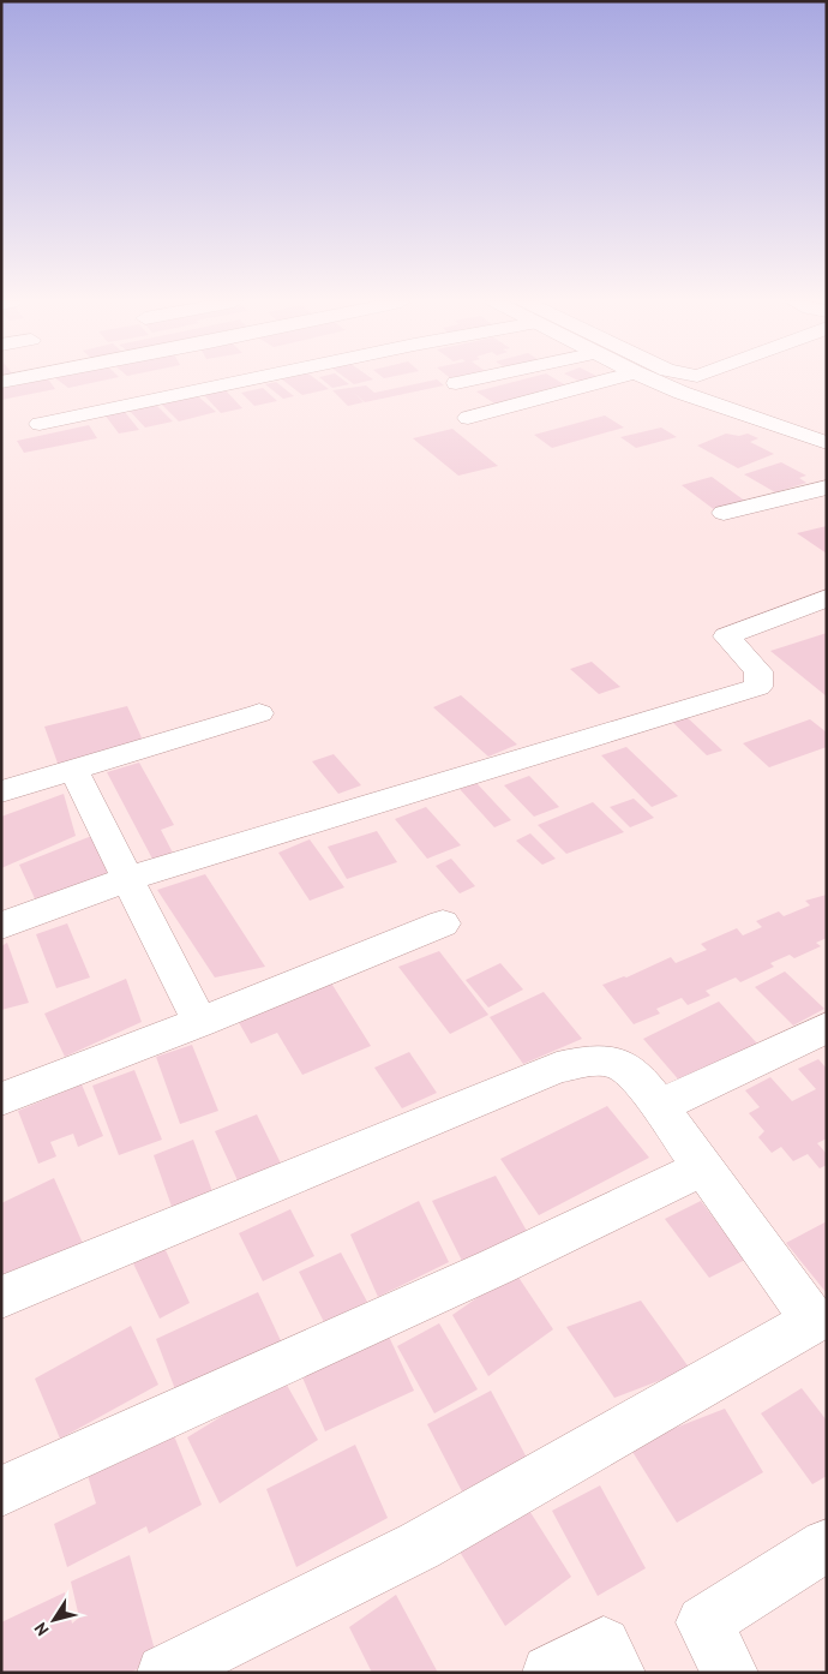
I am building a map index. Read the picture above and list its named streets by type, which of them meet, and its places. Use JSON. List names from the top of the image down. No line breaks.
{"north":"bottom left"}
